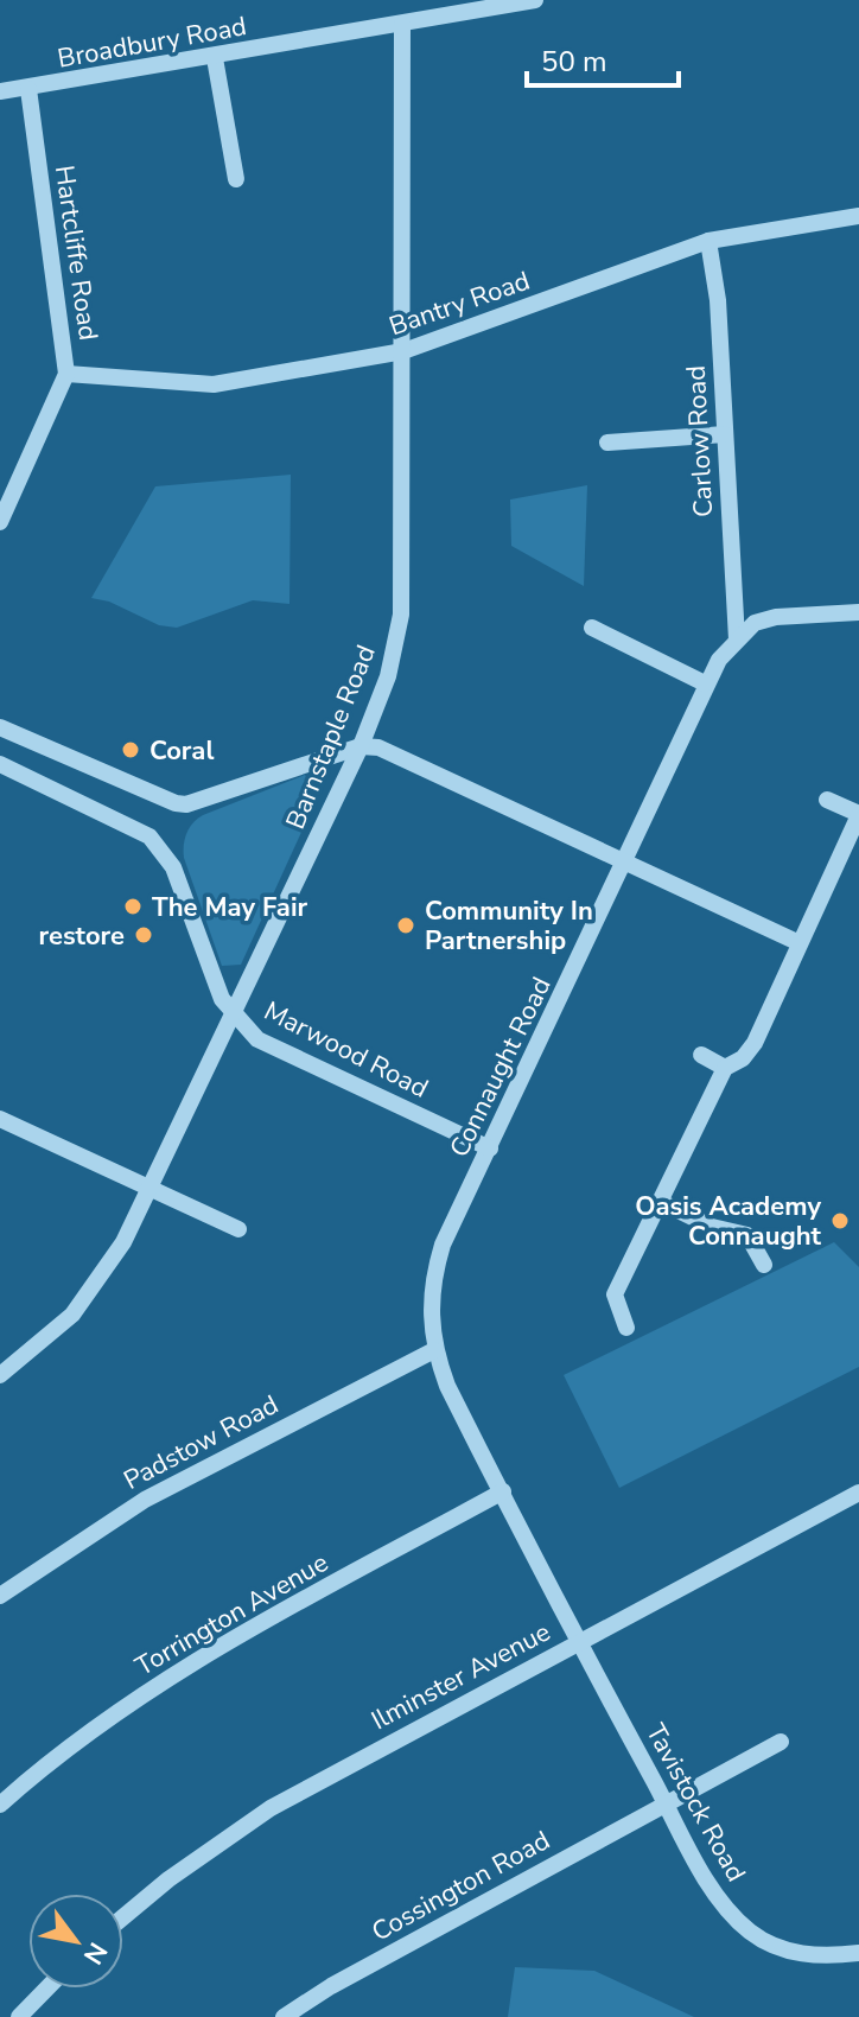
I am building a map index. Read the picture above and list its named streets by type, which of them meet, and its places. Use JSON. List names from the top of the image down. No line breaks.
{"streets":{"street":["Broadbury Road","Hartcliffe Road","Bantry Road","Carlow Road","Barnstaple Road","Marwood Road","Connaught Road","Padstow Road","Torrington Avenue","Ilminster Avenue","Tavistock Road","Cossington Road"]},"crossings":[["Broadbury Road","Hartcliffe Road"],["Broadbury Road","Barnstaple Road"],["Hartcliffe Road","Bantry Road"],["Bantry Road","Carlow Road"],["Bantry Road","Barnstaple Road"],["Carlow Road","Connaught Road"],["Barnstaple Road","Marwood Road"],["Marwood Road","Connaught Road"],["Connaught Road","Padstow Road"],["Connaught Road","Torrington Avenue"],["Connaught Road","Ilminster Avenue"],["Connaught Road","Tavistock Road"],["Ilminster Avenue","Tavistock Road"],["Tavistock Road","Cossington Road"]],"places":["Coral","The May Fair","Community In Partnership","restore","Oasis Academy Connaught"],"scale_bar":"50 m","north":"bottom right"}
